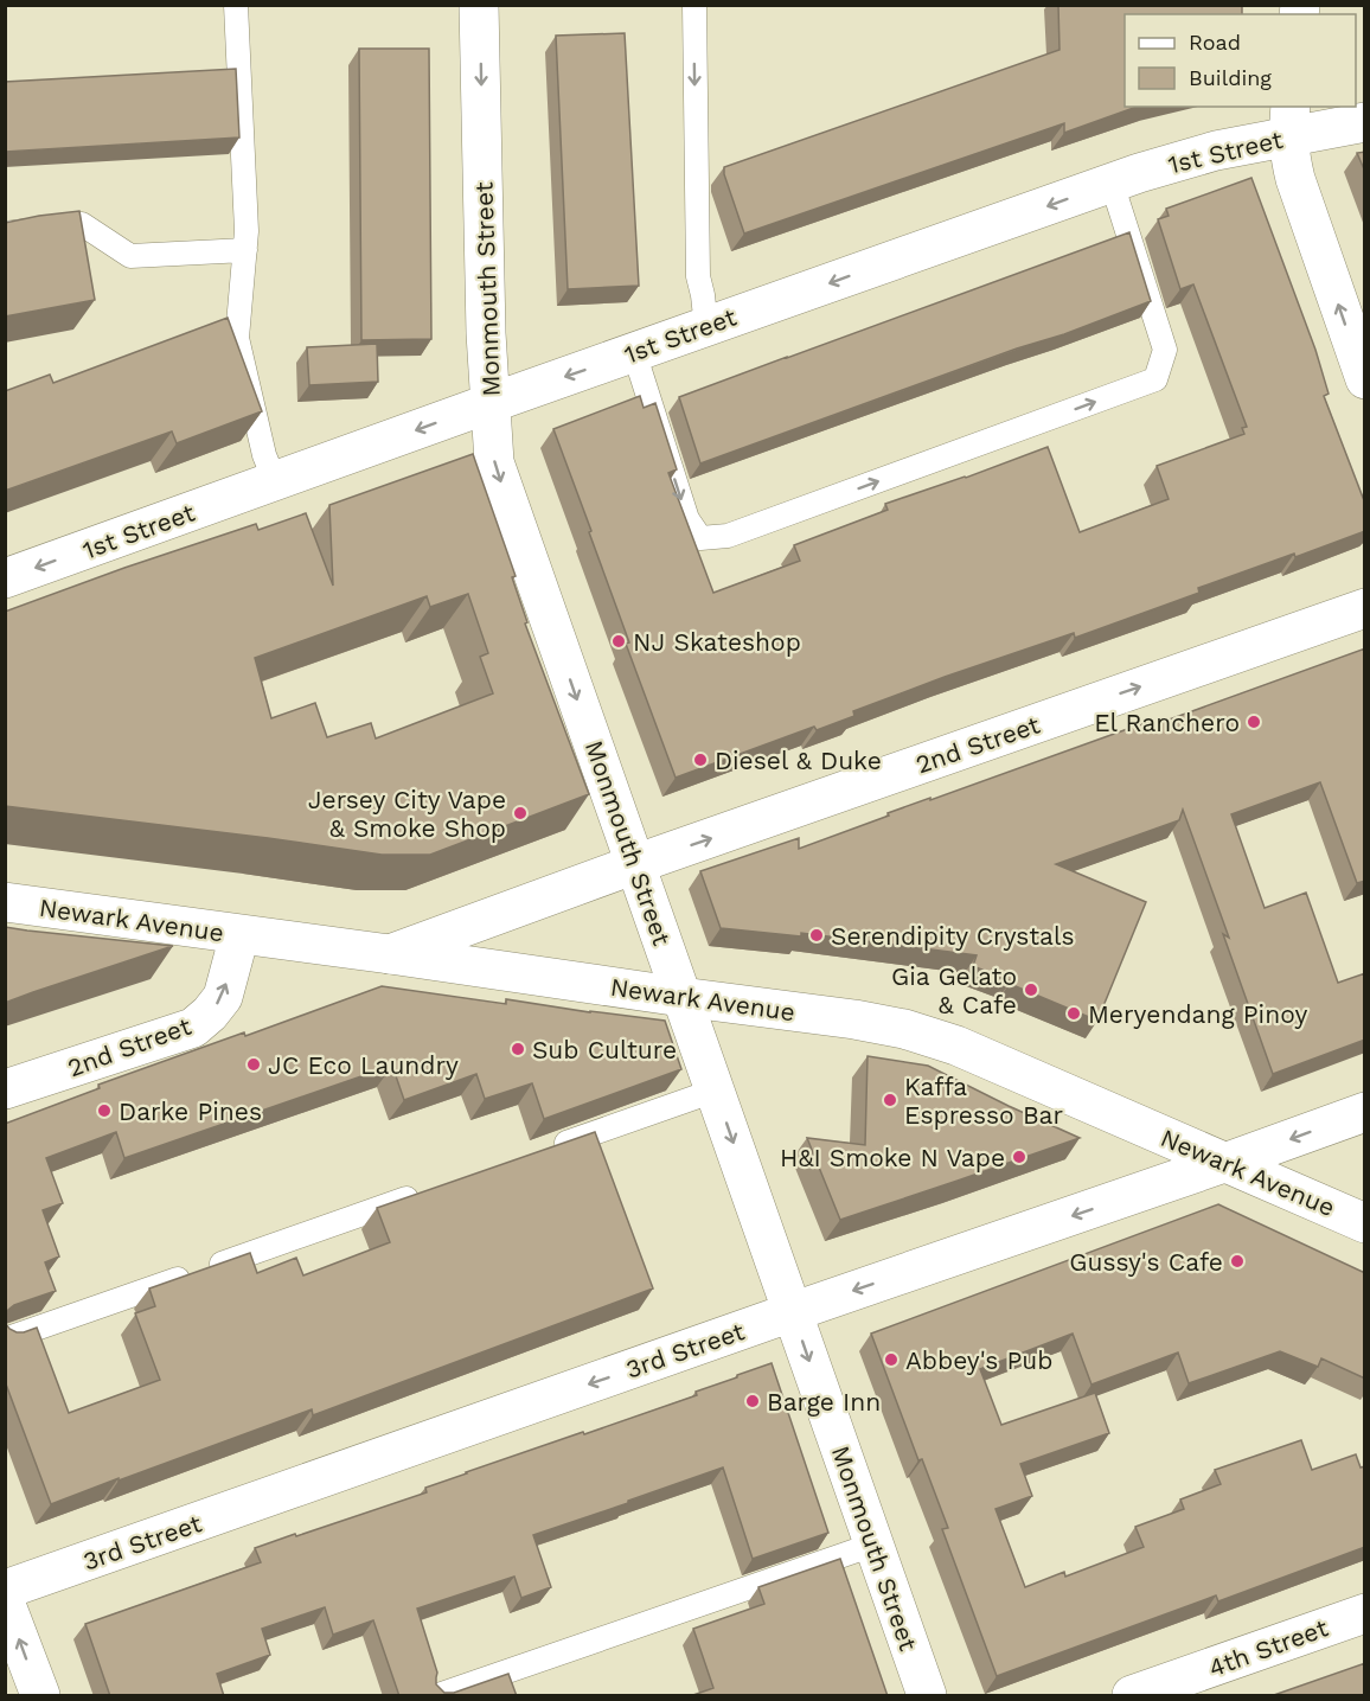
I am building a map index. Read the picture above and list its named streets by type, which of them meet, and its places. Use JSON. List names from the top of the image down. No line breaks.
{"streets":{"street":["1st Street","Monmouth Street","2nd Street","Newark Avenue","3rd Street","4th Street"]},"crossings":[["1st Street","Monmouth Street"],["Monmouth Street","2nd Street"],["Monmouth Street","Newark Avenue"],["Monmouth Street","3rd Street"],["2nd Street","Newark Avenue"],["Newark Avenue","3rd Street"]],"one_way":["1st Street","Monmouth Street","2nd Street","3rd Street"],"places":["NJ Skateshop","El Ranchero","Diesel & Duke","Jersey City Vape & Smoke Shop","Serendipity Crystals","Gia Gelato & Cafe","Meryendang Pinoy","Sub Culture","JC Eco Laundry","Kaffa Espresso Bar","Darke Pines","H&I Smoke N Vape","Gussy's Cafe","Abbey's Pub","Barge Inn"],"legend":["Road","Building"]}
